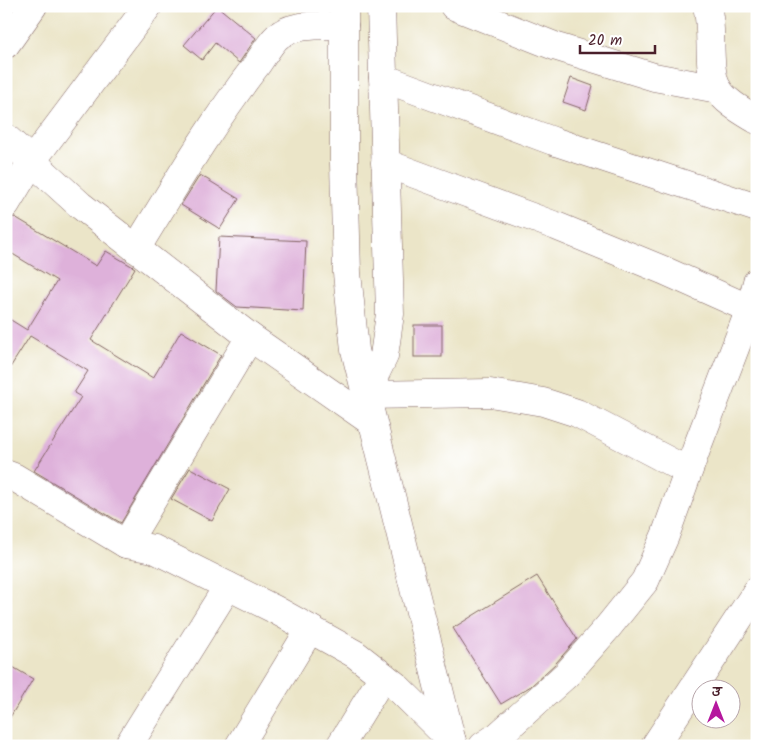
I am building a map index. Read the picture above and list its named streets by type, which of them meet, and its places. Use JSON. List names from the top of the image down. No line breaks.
{"scale_bar":"20 m","north":"top"}
